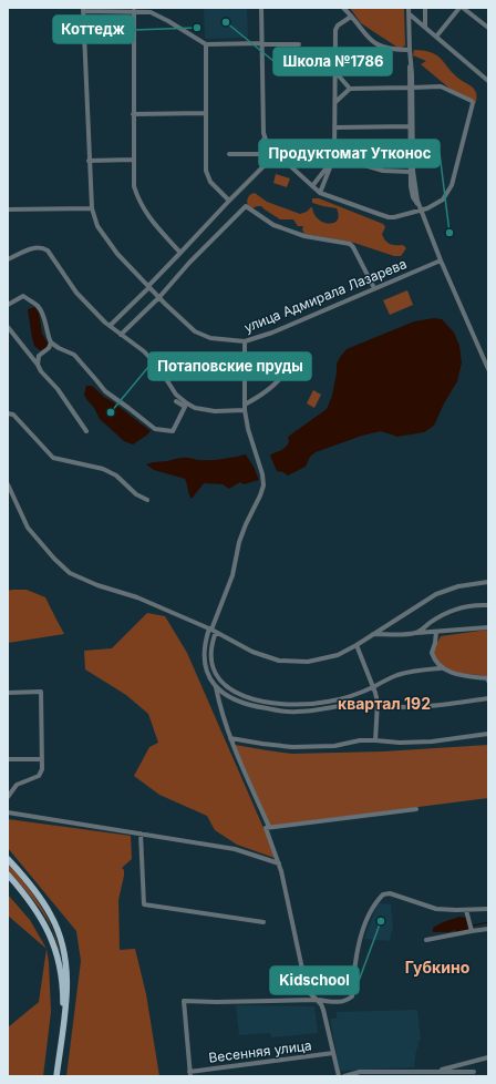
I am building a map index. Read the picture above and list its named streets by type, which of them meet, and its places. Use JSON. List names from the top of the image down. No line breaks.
{"streets":{"street":["улица Адмирала Лазарева","Весенняя улица"]},"districts":["квартал 192","Губкино"],"places":["Школа №1786","Коттедж","Продуктомат Утконос","Потаповские пруды","Kidschool"]}
